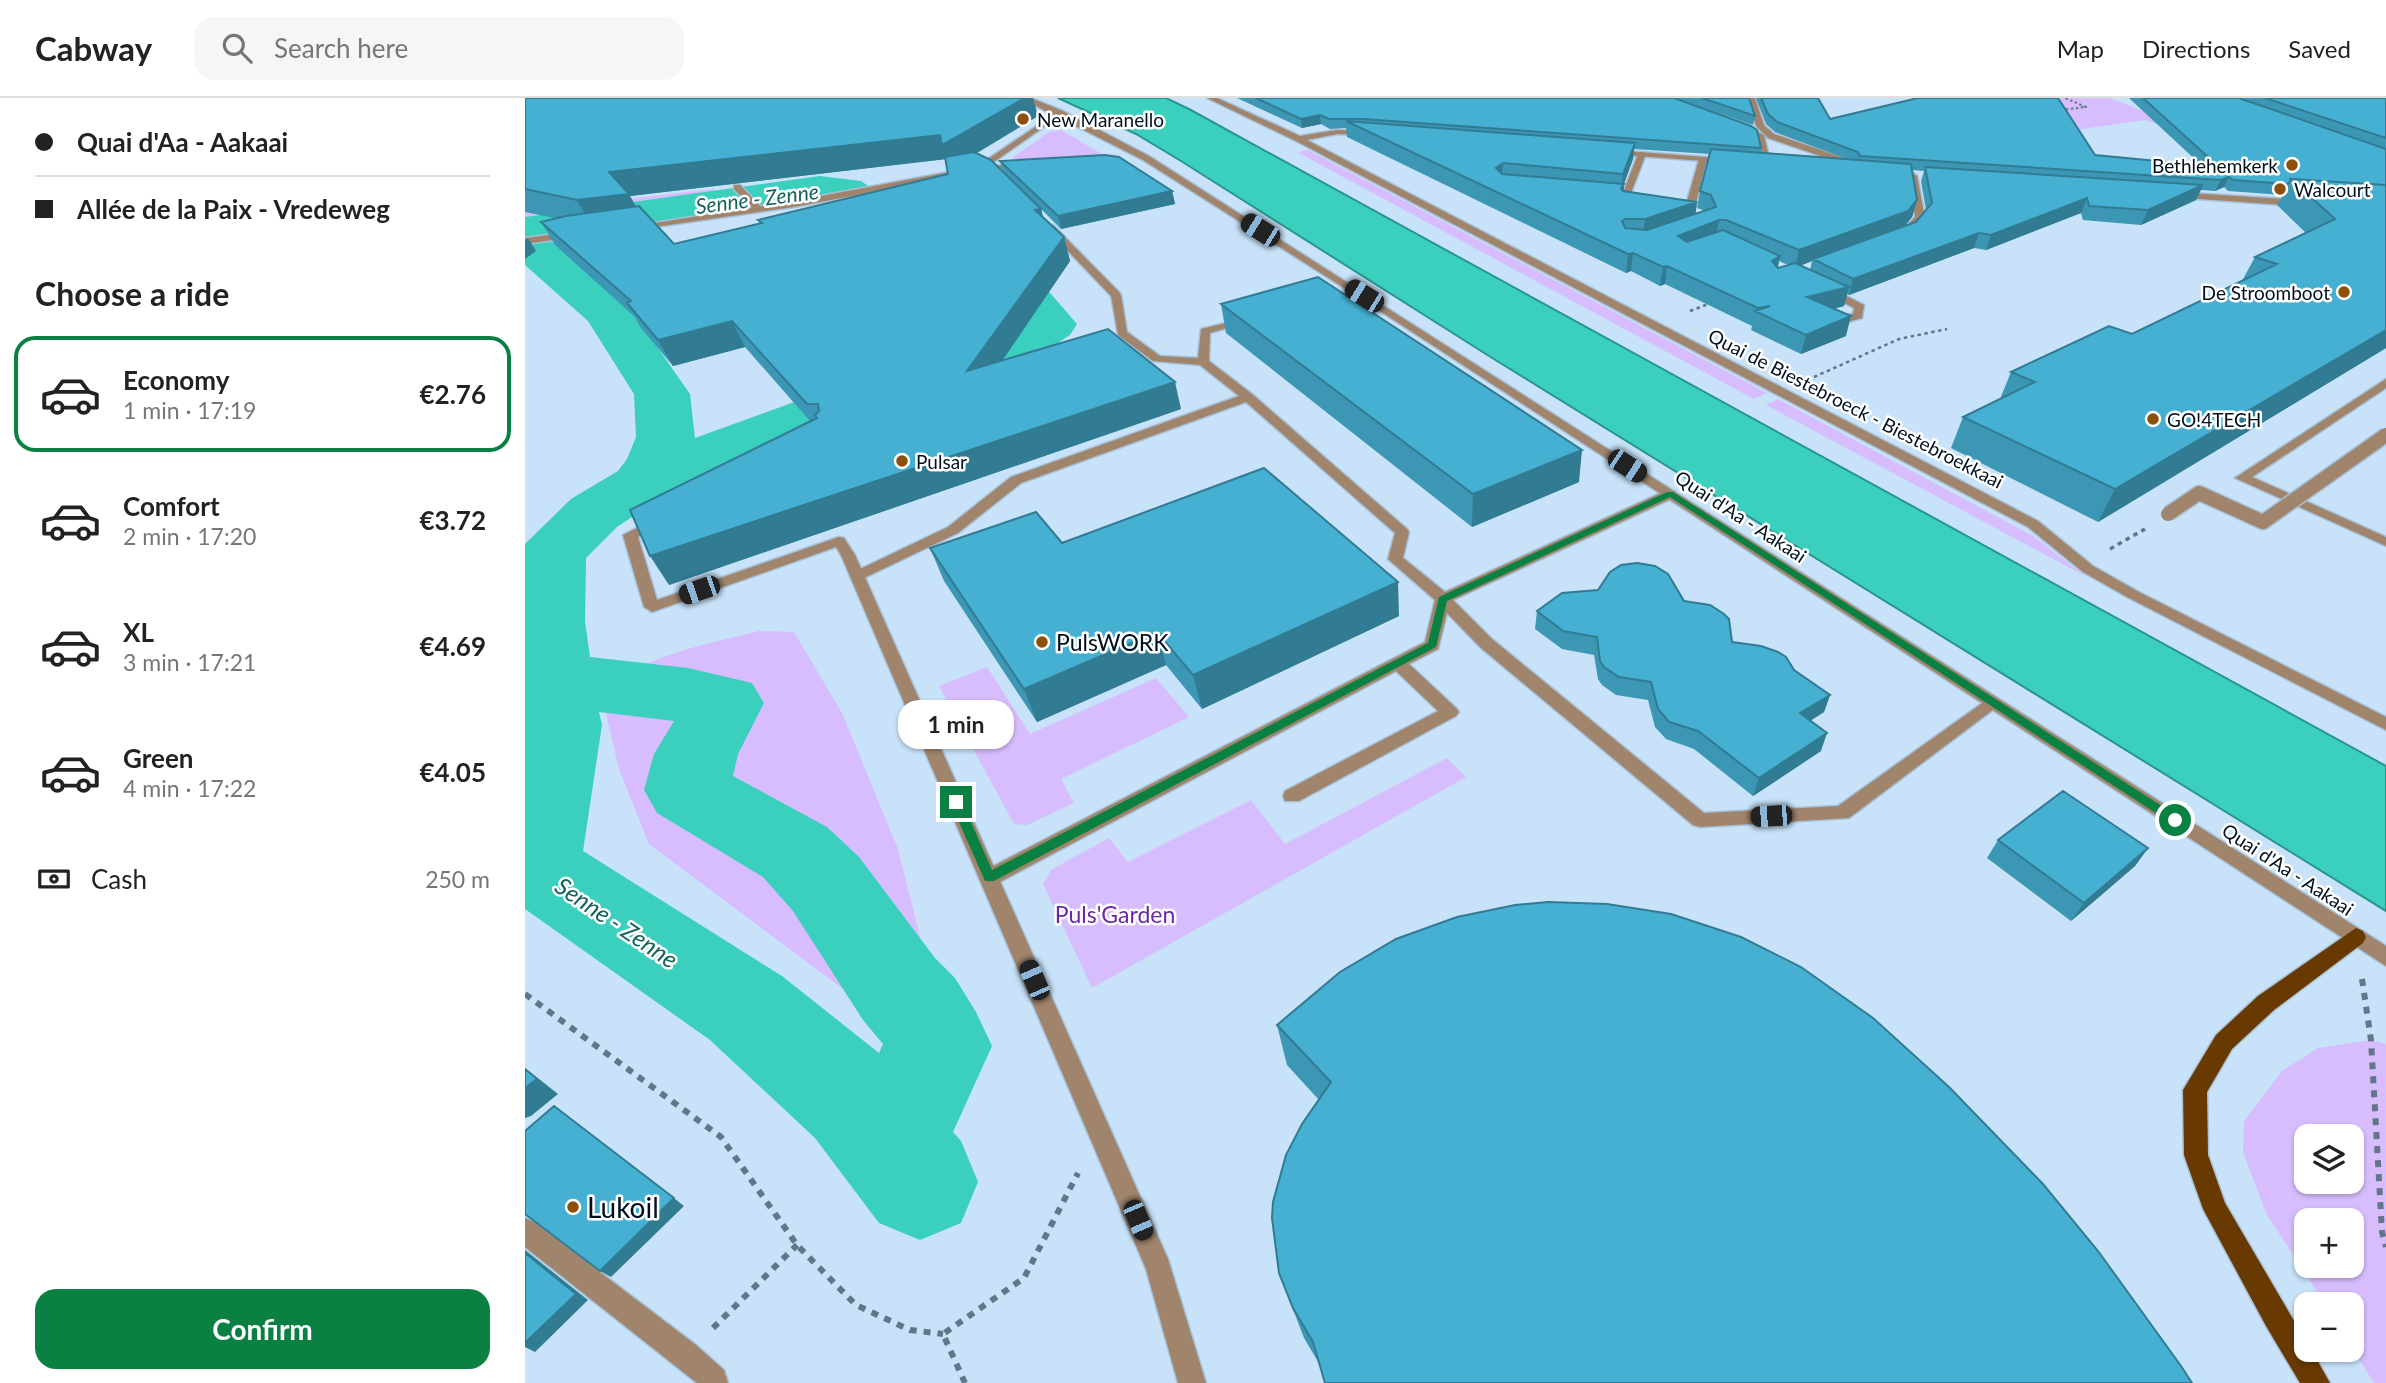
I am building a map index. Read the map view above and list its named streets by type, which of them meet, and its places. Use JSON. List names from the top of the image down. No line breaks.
{"streets":{"street":["Quai de Biestebroeck - Biestebroekkaai","Quai d'Aa - Aakaai"]},"water":["Senne - Zenne"],"parks":["Puls'Garden"],"places":["New Maranello","Bethlehemkerk","Walcourt","De Stroomboot","GO!4TECH","Pulsar","PulsWORK","Lukoil"],"page":{"header":"Cabway","search":"Search here","nav":["Map","Directions","Saved"],"banner":["Quai d'Aa - Aakaai","Allée de la Paix - Vredeweg"],"heading":"Choose a ride","list":[{"name":"Economy","note":"1 min · 17:19","value":"€2.76"},{"name":"Comfort","note":"2 min · 17:20","value":"€3.72"},{"name":"XL","note":"3 min · 17:21","value":"€4.69"},{"name":"Green","note":"4 min · 17:22","value":"€4.05"}],"bubble":"1 min","pay":["Cash","250 m"],"map_buttons":["+","−"],"buttons":"Confirm"}}
